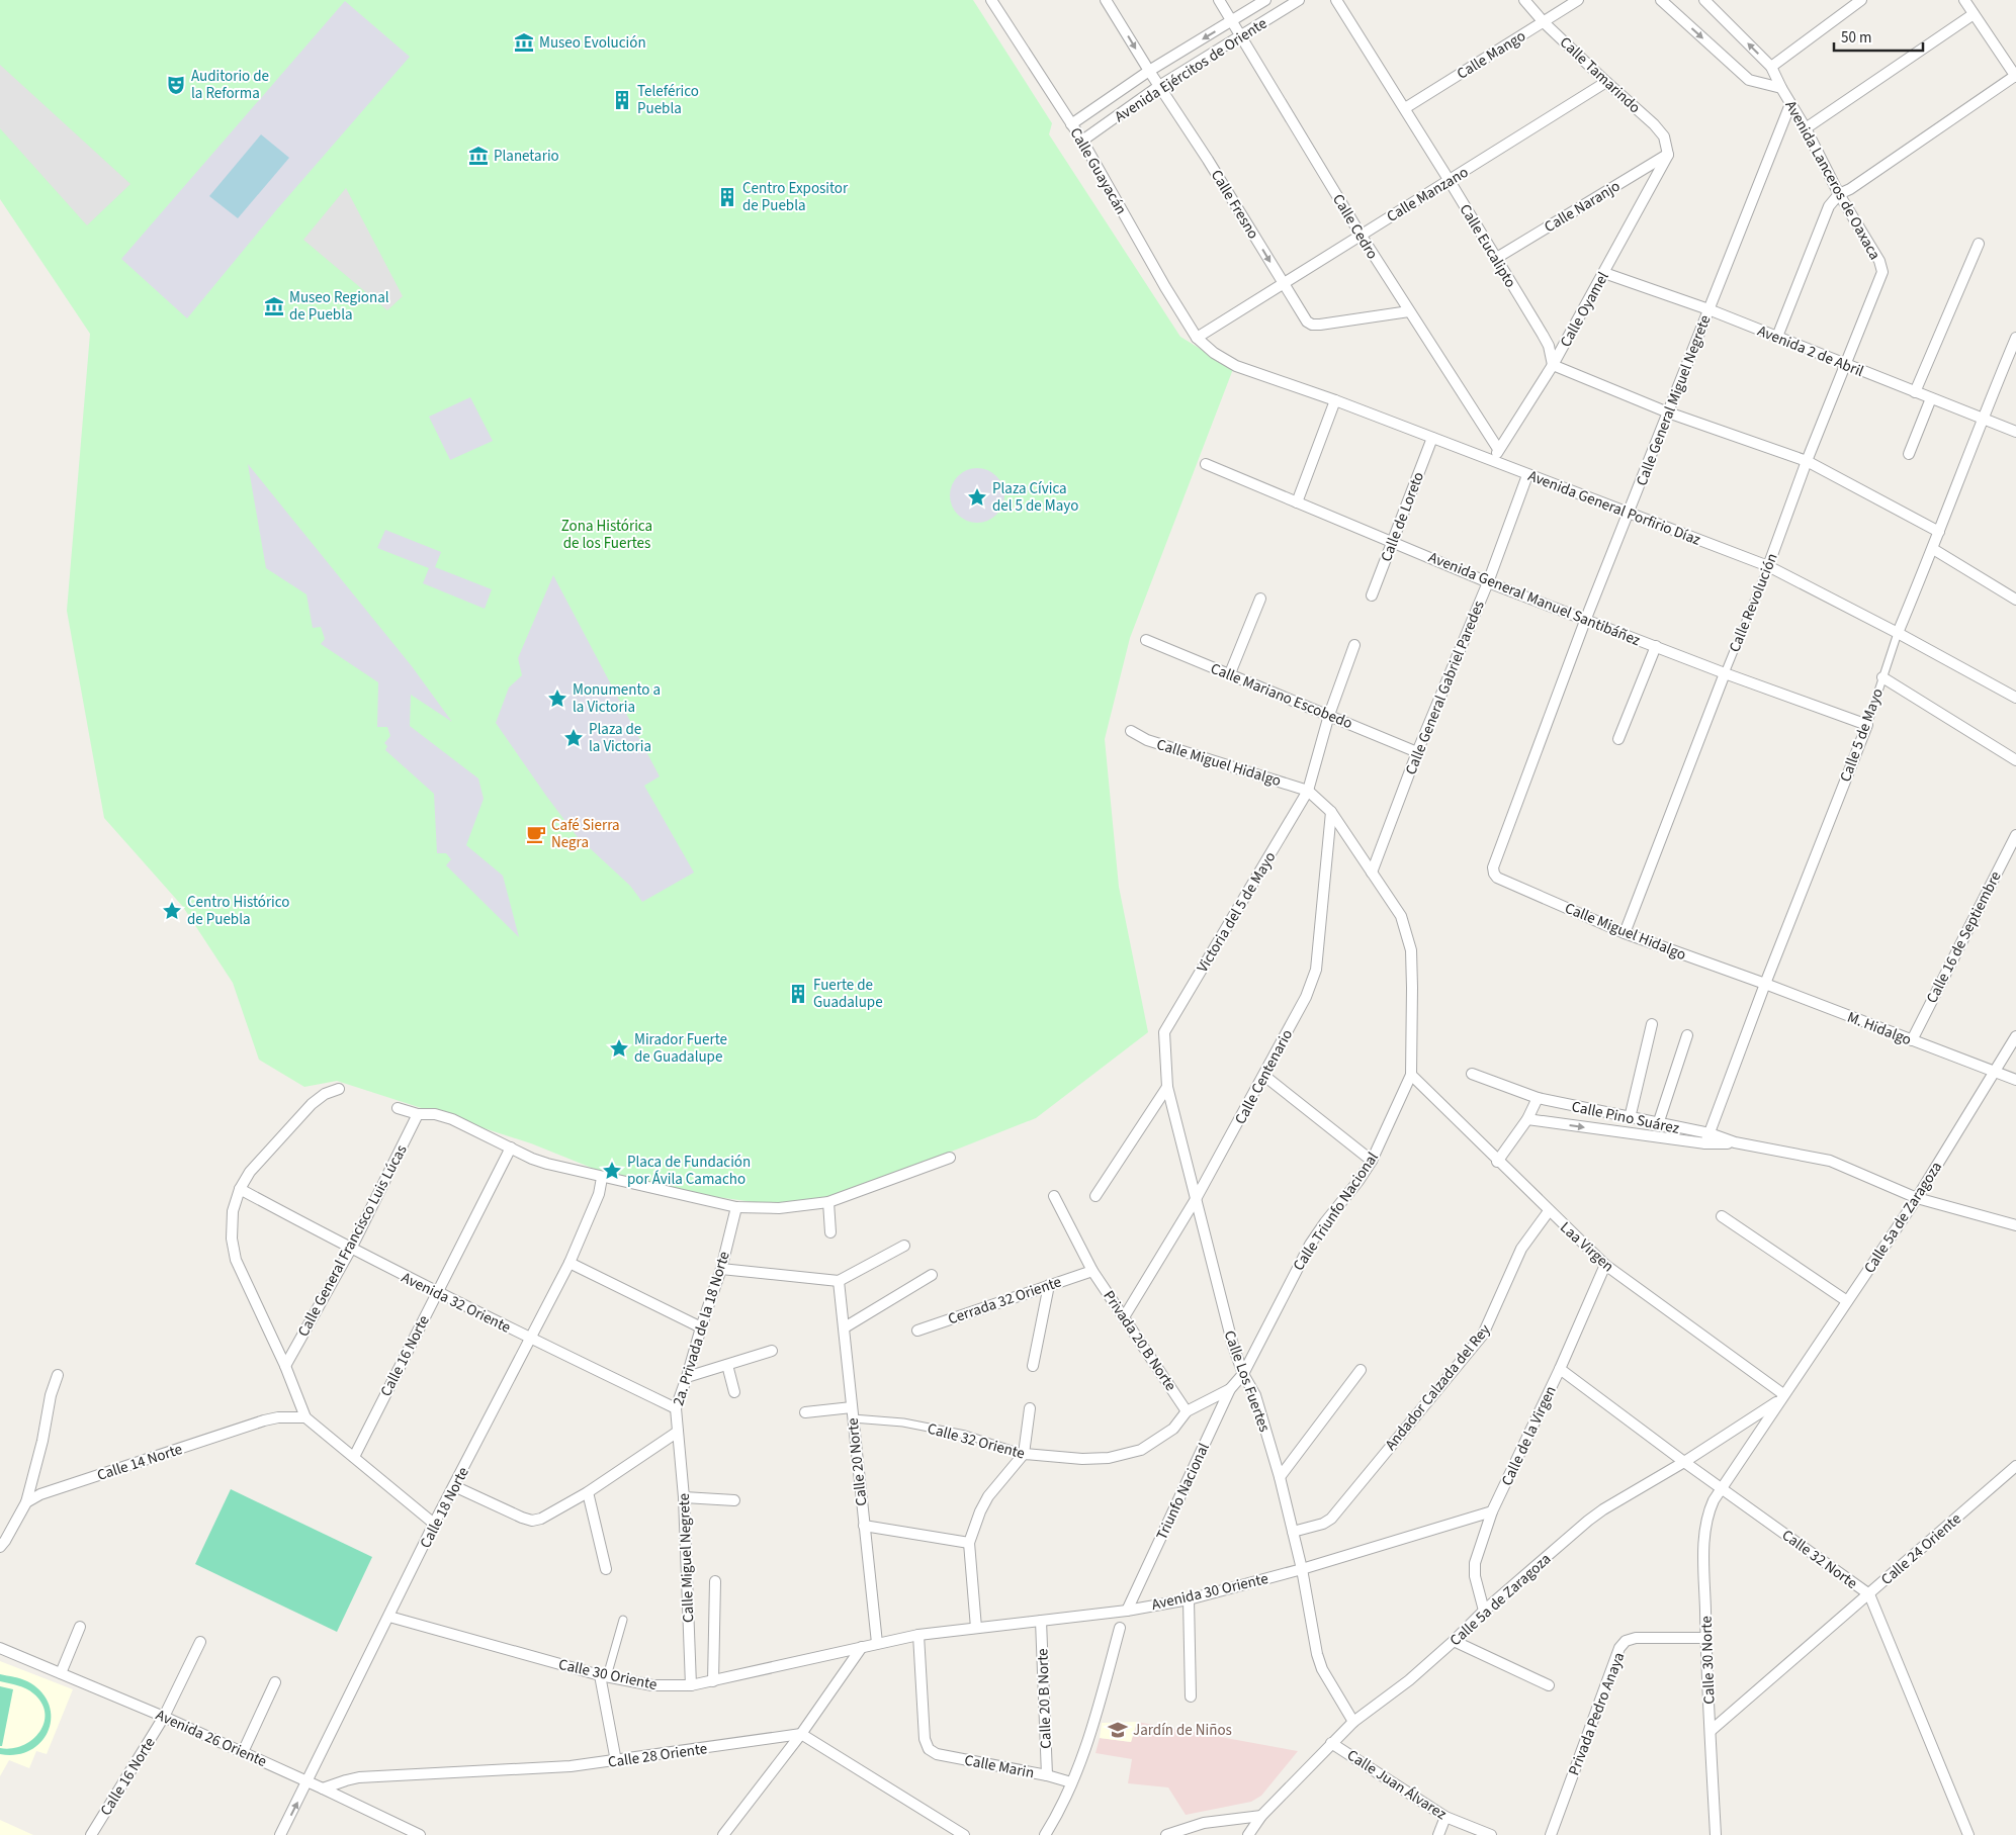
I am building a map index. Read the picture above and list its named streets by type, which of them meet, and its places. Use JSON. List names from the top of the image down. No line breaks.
{"streets":{"street":["Calle Mango","Avenida Ejércitos de Oriente","Calle Tamarindo","Calle Guayacán","Avenida Lanceros de Oaxaca","Calle Manzano","Calle Fresno","Calle Naranjo","Calle Cedro","Calle Eucalipto","Calle Oyamel","Avenida 2 de Abril","Calle General Miguel Negrete","Avenida General Porfirio Díaz","Calle de Loreto","Avenida General Manuel Santibáñez","Calle Revolución","Calle General Gabriel Paredes","Calle Mariano Escobedo","Calle 5 de Mayo","Calle Miguel Hidalgo","Victoria del 5 de Mayo","Calle 16 de Septiembre","M. Hidalgo","Calle Centenario","Calle Pino Suárez","Calle Triunfo Nacional","Calle 5a de Zaragoza","Calle General Francisco Luis Lúcas","Laa Virgen","Cerrada 32 Oriente","Avenida 32 Oriente","2a. Privada de la 18 Norte","Privada 20 B Norte","Calle 16 Norte","Calle Los Fuertes","Andador Calzada del Rey","Calle de la Virgen","Calle 32 Oriente","Calle 14 Norte","Calle 20 Norte","Triunfo Nacional","Calle 18 Norte","Calle 24 Oriente","Calle Miguel Negrete","Calle 32 Norte","Avenida 30 Oriente","Calle 30 Norte","Calle 30 Oriente","Calle 20 B Norte","Privada Pedro Anaya","Avenida 26 Oriente","Calle 28 Oriente","Calle Marin","Calle Juan Álvarez"]},"crossings":[["Calle Mango","Calle Tamarindo"],["Calle Mango","Calle Eucalipto"],["Avenida Ejércitos de Oriente","Calle Guayacán"],["Avenida Ejércitos de Oriente","Calle Fresno"],["Avenida Ejércitos de Oriente","Calle Cedro"],["Calle Tamarindo","Calle Manzano"],["Calle Tamarindo","Calle Naranjo"],["Calle Tamarindo","Calle Oyamel"],["Calle Guayacán","Calle Manzano"],["Calle Guayacán","Avenida General Porfirio Díaz"],["Avenida Lanceros de Oaxaca","Calle General Miguel Negrete"],["Avenida Lanceros de Oaxaca","Calle Revolución"],["Calle Manzano","Calle Fresno"],["Calle Manzano","Calle Cedro"],["Calle Manzano","Calle Eucalipto"],["Calle Manzano","Avenida General Porfirio Díaz"],["Calle Fresno","Calle Cedro"],["Calle Naranjo","Calle Eucalipto"],["Calle Naranjo","Calle Oyamel"],["Calle Cedro","Calle Oyamel"],["Calle Eucalipto","Calle Oyamel"],["Calle Oyamel","Avenida 2 de Abril"],["Calle Oyamel","Avenida General Porfirio Díaz"],["Avenida 2 de Abril","Calle General Miguel Negrete"],["Avenida 2 de Abril","Calle Revolución"],["Avenida 2 de Abril","Calle 5 de Mayo"],["Calle General Miguel Negrete","Avenida General Porfirio Díaz"],["Calle General Miguel Negrete","Avenida General Manuel Santibáñez"],["Calle General Miguel Negrete","Calle Miguel Hidalgo"],["Avenida General Porfirio Díaz","Calle de Loreto"],["Avenida General Porfirio Díaz","Calle Revolución"],["Avenida General Porfirio Díaz","Calle General Gabriel Paredes"],["Avenida General Porfirio Díaz","Calle 5 de Mayo"],["Calle de Loreto","Avenida General Manuel Santibáñez"],["Avenida General Manuel Santibáñez","Calle Revolución"],["Avenida General Manuel Santibáñez","Calle General Gabriel Paredes"],["Avenida General Manuel Santibáñez","Calle 5 de Mayo"],["Calle Revolución","Calle Miguel Hidalgo"],["Calle General Gabriel Paredes","Calle Mariano Escobedo"],["Calle 5 de Mayo","Calle Miguel Hidalgo"],["Calle 5 de Mayo","M. Hidalgo"],["Calle 5 de Mayo","Calle Pino Suárez"],["Calle Miguel Hidalgo","Victoria del 5 de Mayo"],["Calle Miguel Hidalgo","M. Hidalgo"],["Victoria del 5 de Mayo","Calle Los Fuertes"],["Calle 16 de Septiembre","M. Hidalgo"],["M. Hidalgo","Calle 5a de Zaragoza"],["Calle Centenario","Privada 20 B Norte"],["Calle Centenario","Calle Los Fuertes"],["Calle Pino Suárez","Calle 5a de Zaragoza"],["Calle Triunfo Nacional","Laa Virgen"],["Calle Triunfo Nacional","Calle Los Fuertes"],["Calle Triunfo Nacional","Triunfo Nacional"],["Calle 5a de Zaragoza","Laa Virgen"],["Calle 5a de Zaragoza","Calle Los Fuertes"],["Calle 5a de Zaragoza","Calle de la Virgen"],["Calle 5a de Zaragoza","Calle 32 Norte"],["Calle 5a de Zaragoza","Calle 30 Norte"],["Calle 5a de Zaragoza","Calle Juan Álvarez"],["Calle General Francisco Luis Lúcas","Avenida 32 Oriente"],["Laa Virgen","Andador Calzada del Rey"],["Laa Virgen","Calle de la Virgen"],["Laa Virgen","Calle 30 Norte"],["Cerrada 32 Oriente","Privada 20 B Norte"],["Avenida 32 Oriente","2a. Privada de la 18 Norte"],["Avenida 32 Oriente","Calle 16 Norte"],["Avenida 32 Oriente","Calle 18 Norte"],["2a. Privada de la 18 Norte","Calle Miguel Negrete"],["Privada 20 B Norte","Calle 32 Oriente"],["Calle 16 Norte","Avenida 26 Oriente"],["Calle Los Fuertes","Andador Calzada del Rey"],["Calle Los Fuertes","Triunfo Nacional"],["Calle Los Fuertes","Avenida 30 Oriente"],["Calle de la Virgen","Calle 32 Norte"],["Calle de la Virgen","Avenida 30 Oriente"],["Calle 32 Oriente","Calle 20 Norte"],["Calle 32 Oriente","Triunfo Nacional"],["Calle 20 Norte","Calle 30 Oriente"],["Triunfo Nacional","Avenida 30 Oriente"],["Calle 18 Norte","Calle 30 Oriente"],["Calle 18 Norte","Avenida 26 Oriente"],["Calle 24 Oriente","Calle 32 Norte"],["Calle 24 Oriente","Calle 30 Norte"],["Calle Miguel Negrete","Calle 30 Oriente"],["Calle 32 Norte","Calle 30 Norte"],["Avenida 30 Oriente","Calle 30 Oriente"],["Avenida 30 Oriente","Calle 20 B Norte"],["Avenida 30 Oriente","Calle Marin"],["Calle 30 Norte","Privada Pedro Anaya"],["Calle 30 Oriente","Calle Marin"],["Calle 20 B Norte","Calle Marin"],["Avenida 26 Oriente","Calle 28 Oriente"]],"one_way":["Calle Fresno"],"parks":["Zona Histórica de los Fuertes"],"places":{"museum":["Museo Evolución","Planetario","Museo Regional de Puebla"],"theatre":["Auditorio de la Reforma"],"building":["Teleférico Puebla","Centro Expositor de Puebla","Fuerte de Guadalupe"],"place":["Plaza Cívica del 5 de Mayo","Monumento a la Victoria","Plaza de la Victoria","Centro Histórico de Puebla","Mirador Fuerte de Guadalupe","Placa de Fundación por Ávila Camacho"],"cafe":["Café Sierra Negra"],"school or university":["Jardín de Niños"]},"scale_bar":"50 m"}
